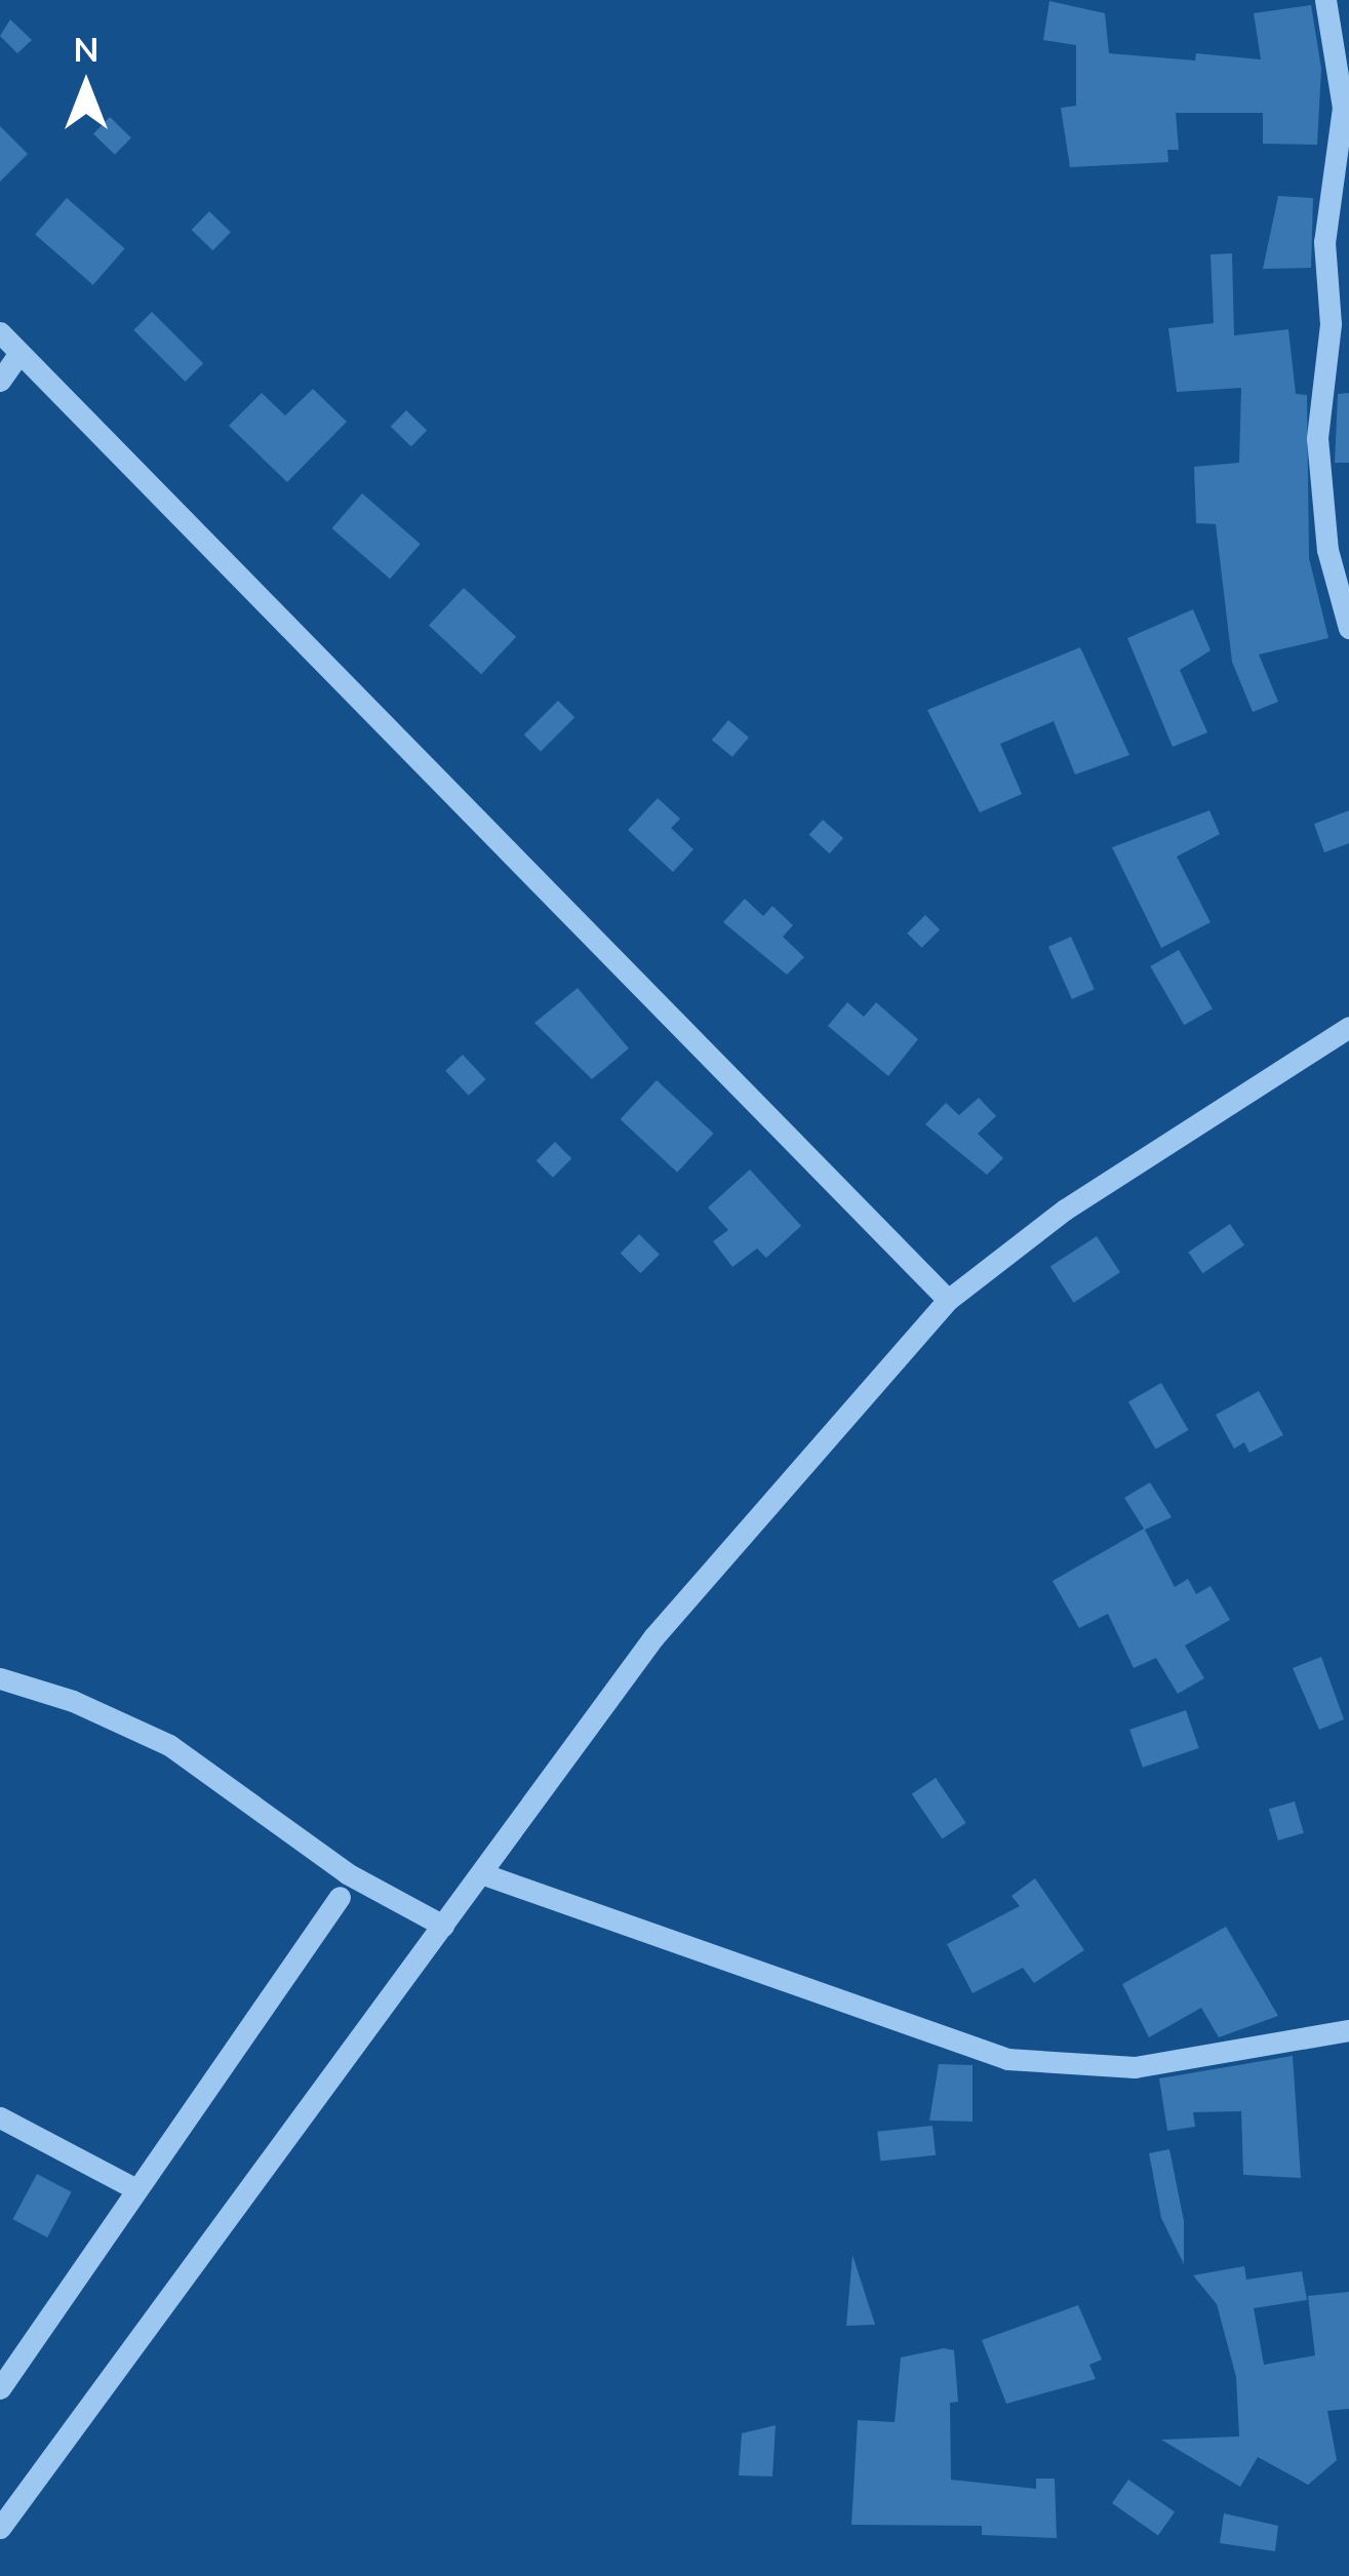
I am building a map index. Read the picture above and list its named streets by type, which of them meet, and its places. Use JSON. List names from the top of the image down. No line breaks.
{"north":"top"}
